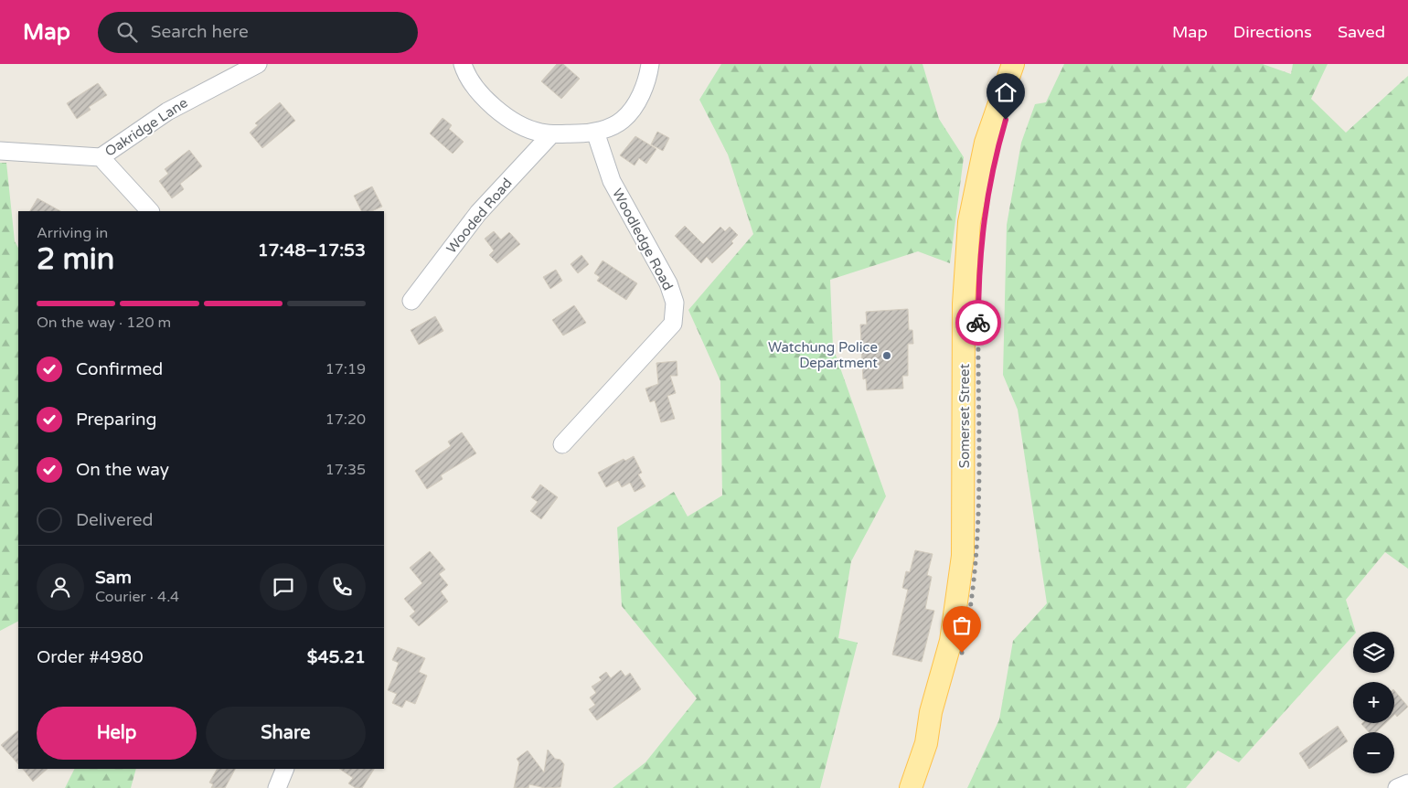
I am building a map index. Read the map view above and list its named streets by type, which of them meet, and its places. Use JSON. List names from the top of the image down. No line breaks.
{"streets":{"main road":["Somerset Street"],"street":["Oakridge Lane","Wooded Road","Woodledge Road"]},"places":["Watchung Police Department"],"page":{"header":"Map","search":"Search here","nav":["Map","Directions","Saved"],"heading":["2 min","Arriving in","17:48–17:53"],"panel":["Sam","Courier · 4.4","Order #4980","$45.21"],"bar":"On the way · 120 m","list":[["Confirmed","17:19"],["Preparing","17:20"],["On the way","17:35"],"Delivered"],"map_buttons":["+","−"],"buttons":["Help","Share"]}}
